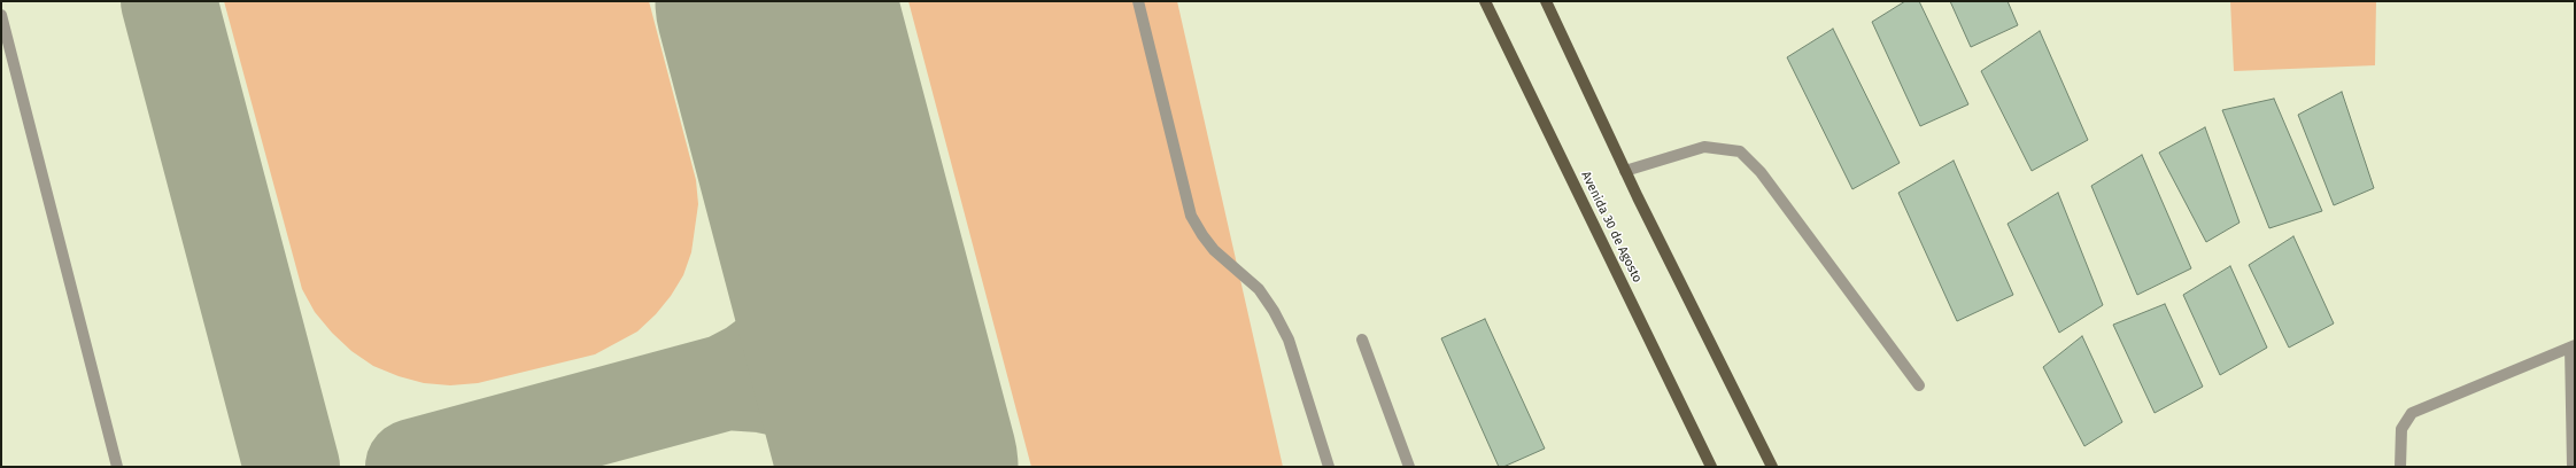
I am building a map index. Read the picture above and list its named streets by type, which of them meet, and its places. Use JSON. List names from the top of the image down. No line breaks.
{"streets":{"main road":["Avenida 30 de Agosto"]}}
